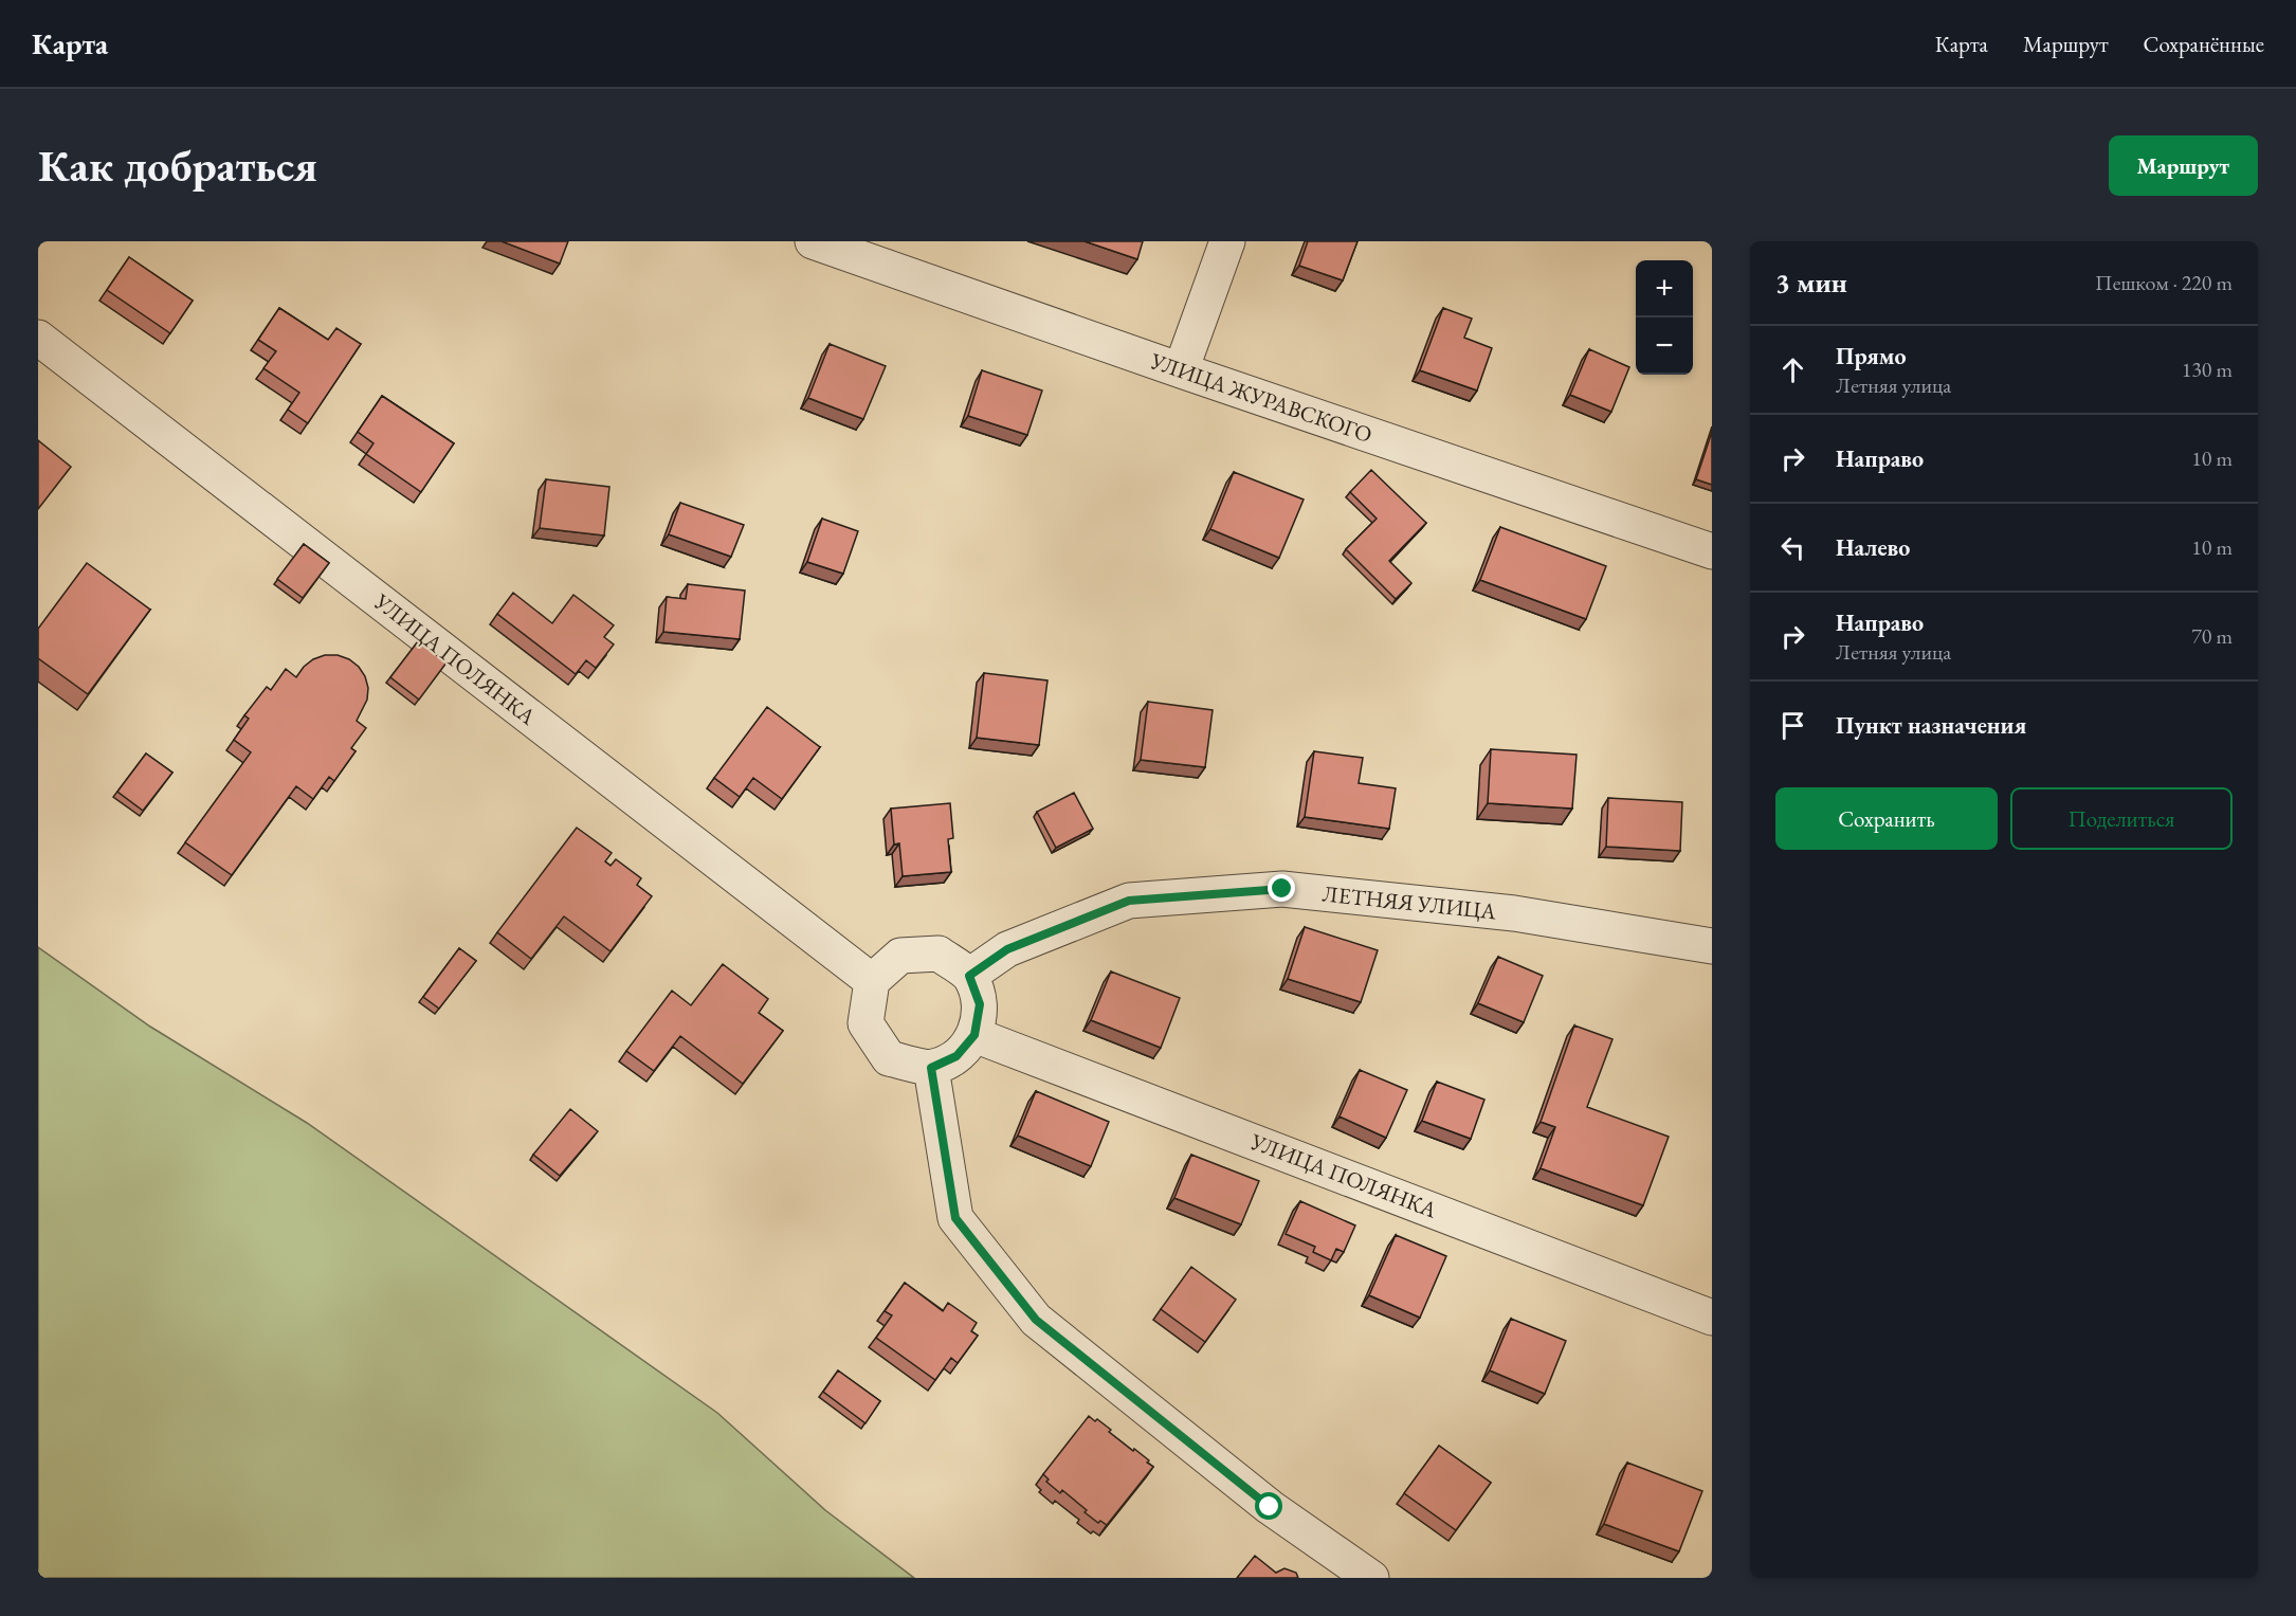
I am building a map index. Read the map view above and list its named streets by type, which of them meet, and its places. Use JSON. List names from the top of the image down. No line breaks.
{"streets":{"street":["УЛИЦА ЖУРАВСКОГО","УЛИЦА ПОЛЯНКА","ЛЕТНЯЯ УЛИЦА"]},"crossings":[["УЛИЦА ПОЛЯНКА","ЛЕТНЯЯ УЛИЦА"]],"page":{"header":"Карта","nav":["Карта","Маршрут","Сохранённые"],"buttons":["Маршрут",["Сохранить","Поделиться"]],"title":"Как добраться","heading":["3 мин","Пешком · 220 m"],"map_buttons":["+","−"],"list":[["Прямо","Летняя улица","130 m"],["Направо","10 m"],["Налево","10 m"],["Направо","Летняя улица","70 m"],"Пункт назначения"]}}
